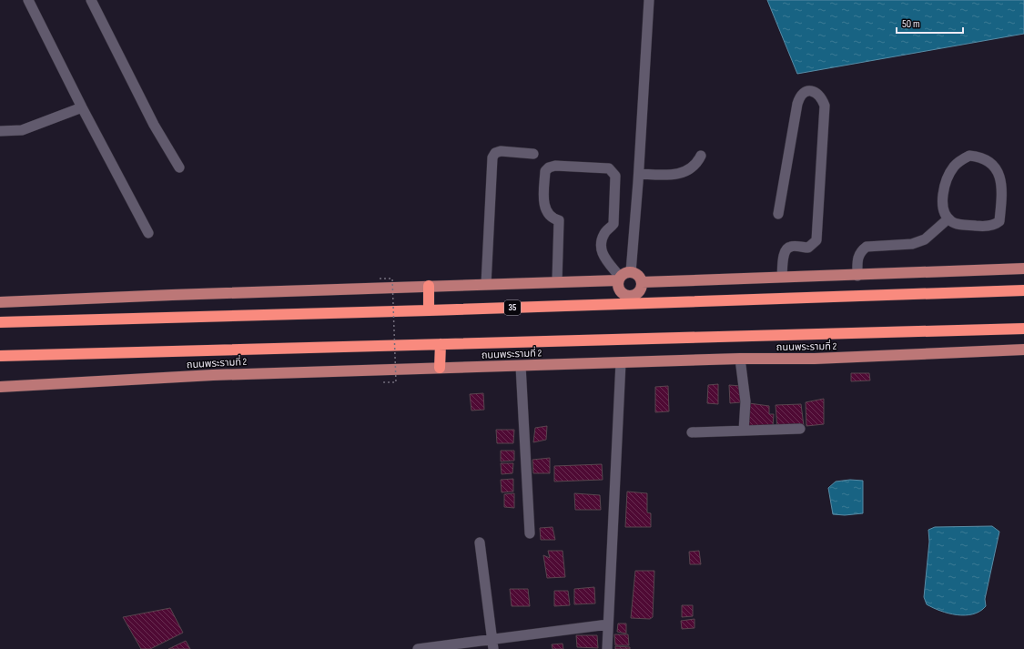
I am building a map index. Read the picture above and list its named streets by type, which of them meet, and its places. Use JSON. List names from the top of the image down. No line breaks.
{"streets":{"highway":["35","ถนนพระรามที่ 2"]},"scale_bar":"50 m"}
